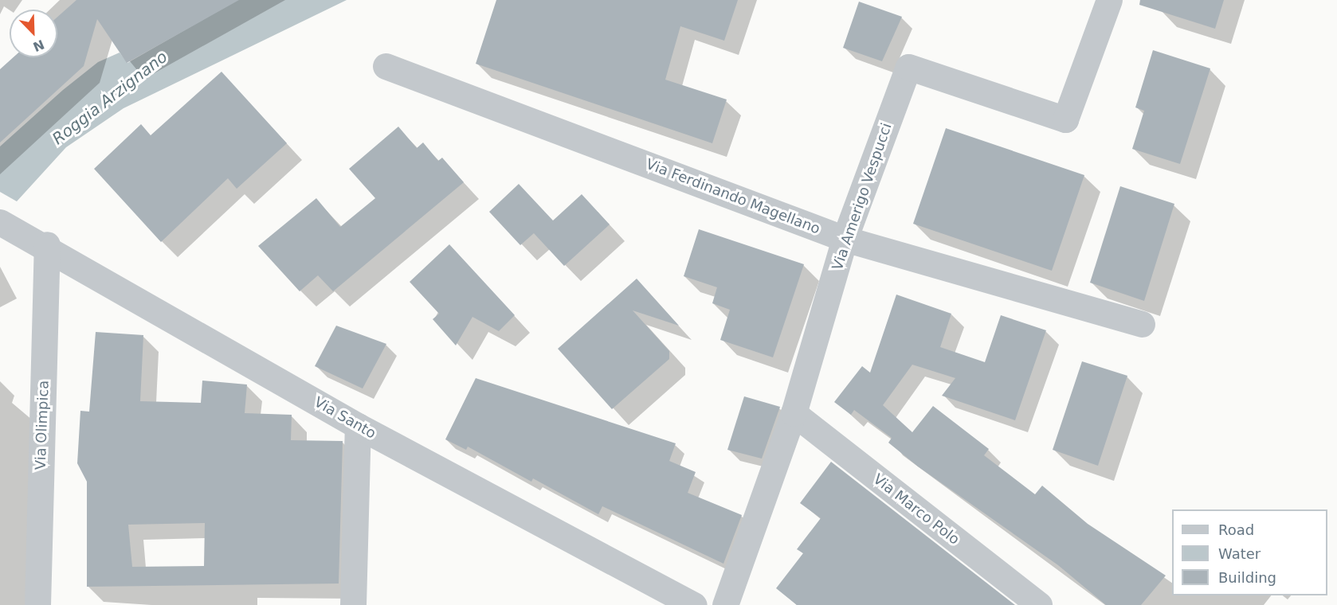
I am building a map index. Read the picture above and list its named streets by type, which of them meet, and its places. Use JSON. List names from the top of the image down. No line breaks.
{"streets":{"street":["Via Ferdinando Magellano","Via Amerigo Vespucci","Via Santo","Via Olimpica","Via Marco Polo"]},"crossings":[["Via Ferdinando Magellano","Via Amerigo Vespucci"],["Via Amerigo Vespucci","Via Marco Polo"],["Via Santo","Via Olimpica"]],"water":["Roggia Arzignano"],"legend":["Road","Water","Building"],"north":"bottom right"}
